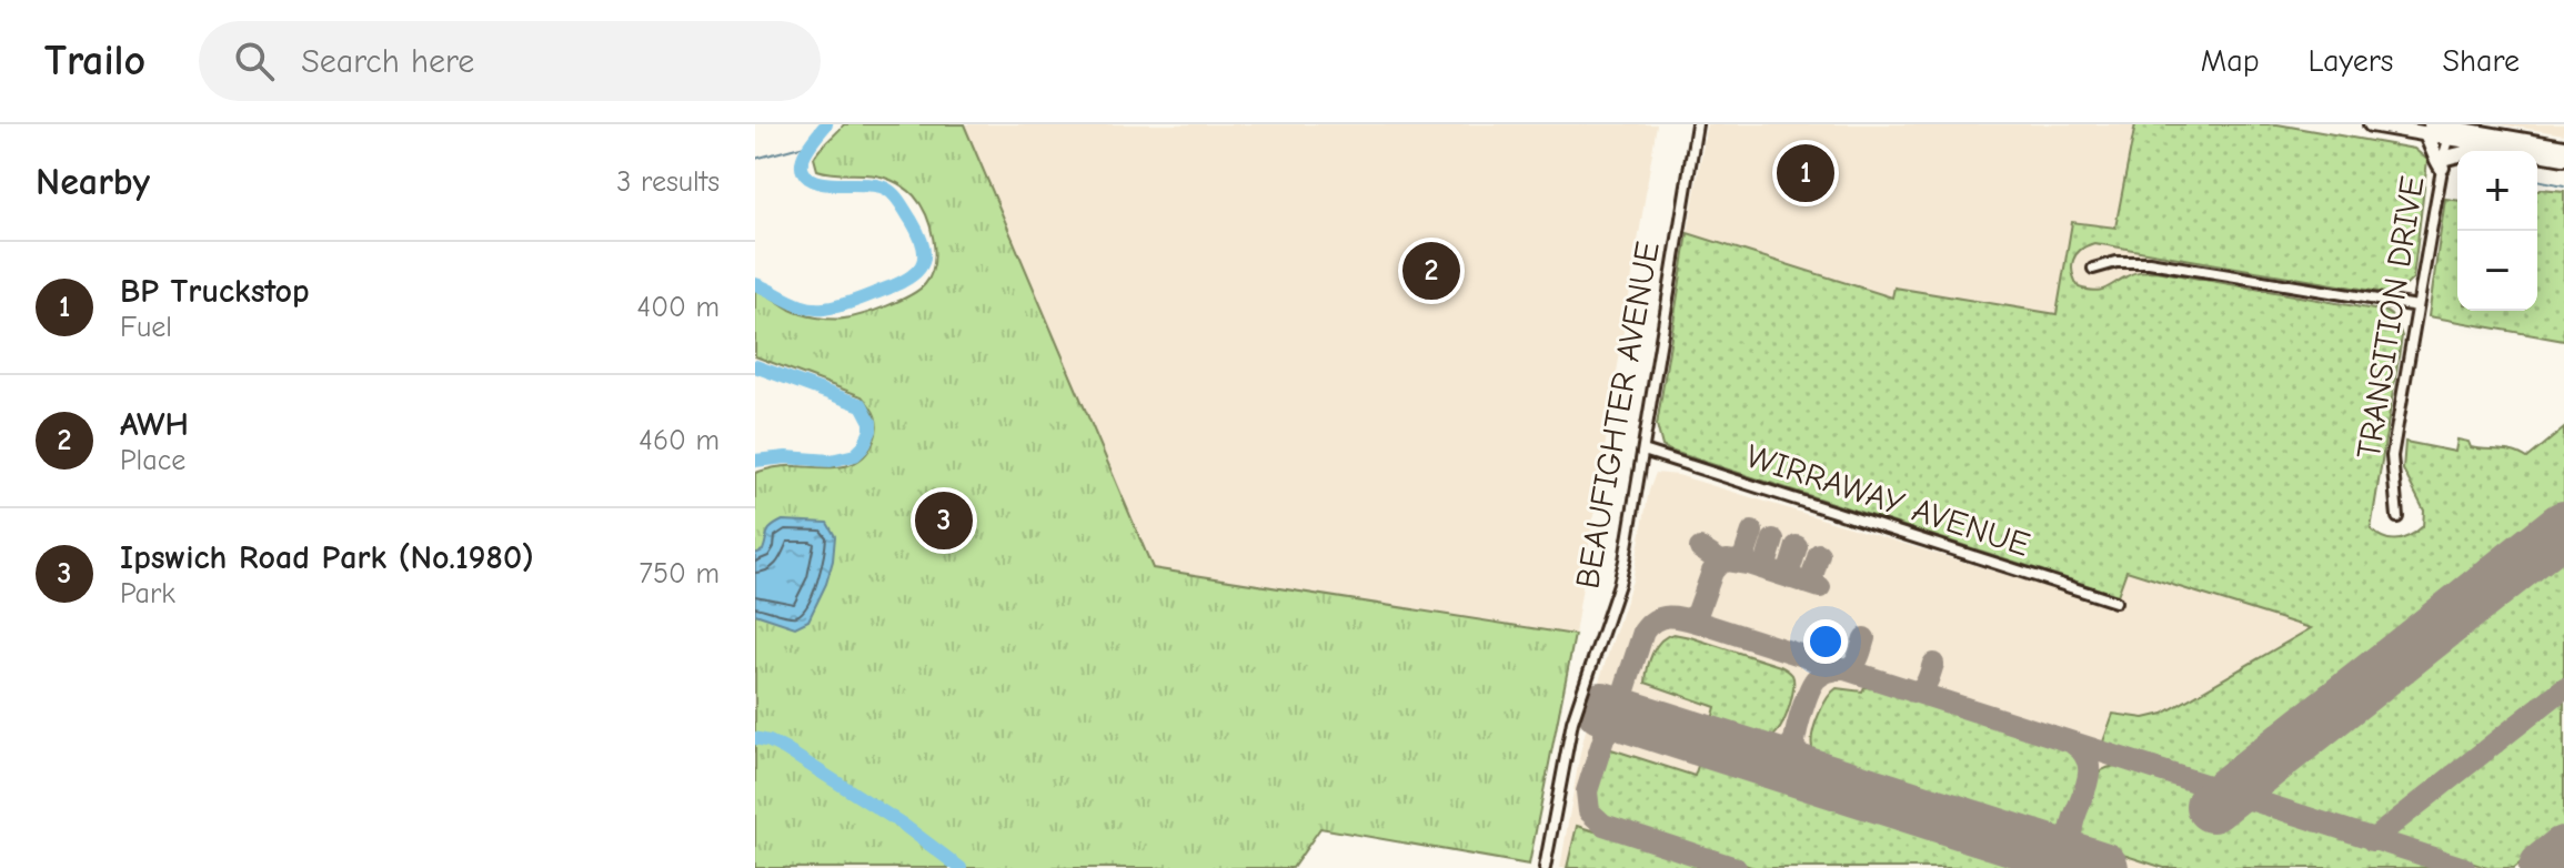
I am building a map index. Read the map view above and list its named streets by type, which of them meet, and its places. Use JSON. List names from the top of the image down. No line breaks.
{"streets":{"street":["TRANSITION DRIVE","BEAUFIGHTER AVENUE","WIRRAWAY AVENUE"]},"crossings":[["BEAUFIGHTER AVENUE","WIRRAWAY AVENUE"]],"page":{"header":"Trailo","search":"Search here","nav":["Map","Layers","Share"],"heading":["Nearby","3 results"],"pins":["1","2","3"],"map_buttons":["+","−"],"list":[{"mark":"1","name":"BP Truckstop","note":"Fuel","value":"400 m"},{"mark":"2","name":"AWH","note":"Place","value":"460 m"},{"mark":"3","name":"Ipswich Road Park (No.1980)","note":"Park","value":"750 m"}]}}
